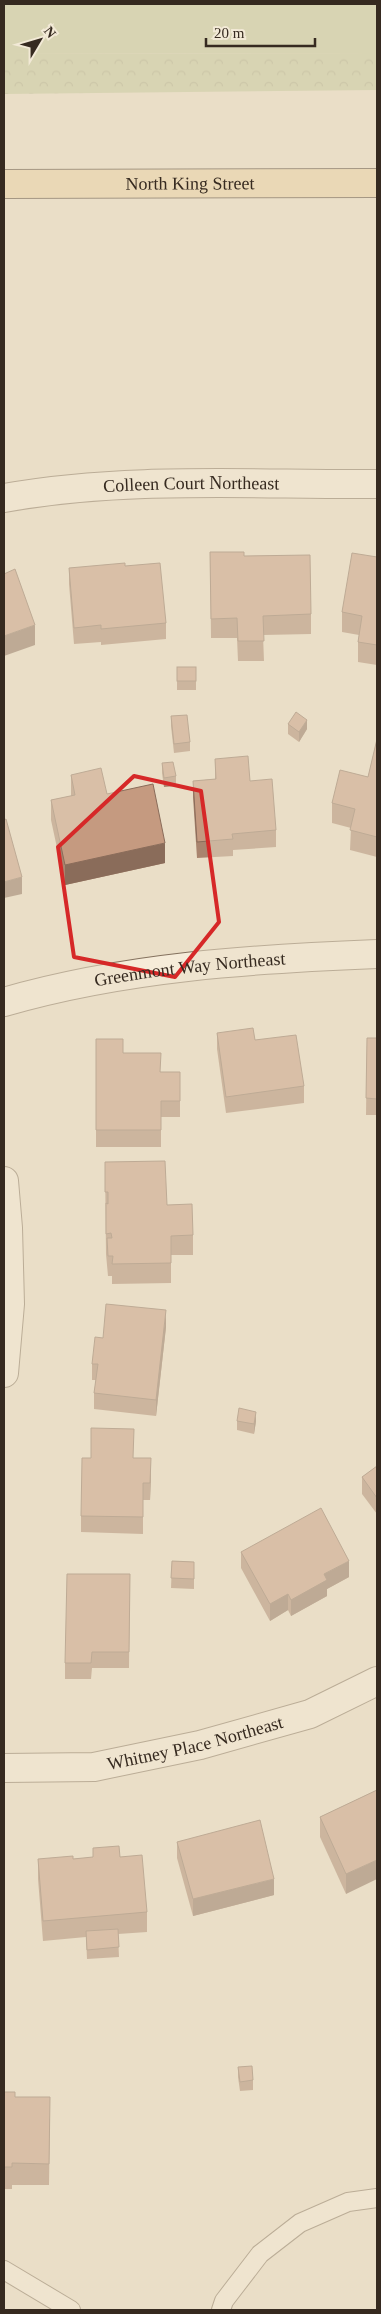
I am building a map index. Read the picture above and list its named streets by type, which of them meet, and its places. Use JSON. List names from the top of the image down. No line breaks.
{"streets":{"main road":["North King Street"],"street":["Colleen Court Northeast","Greenmont Way Northeast","Whitney Place Northeast"]},"scale_bar":"20 m","north":"top right"}
